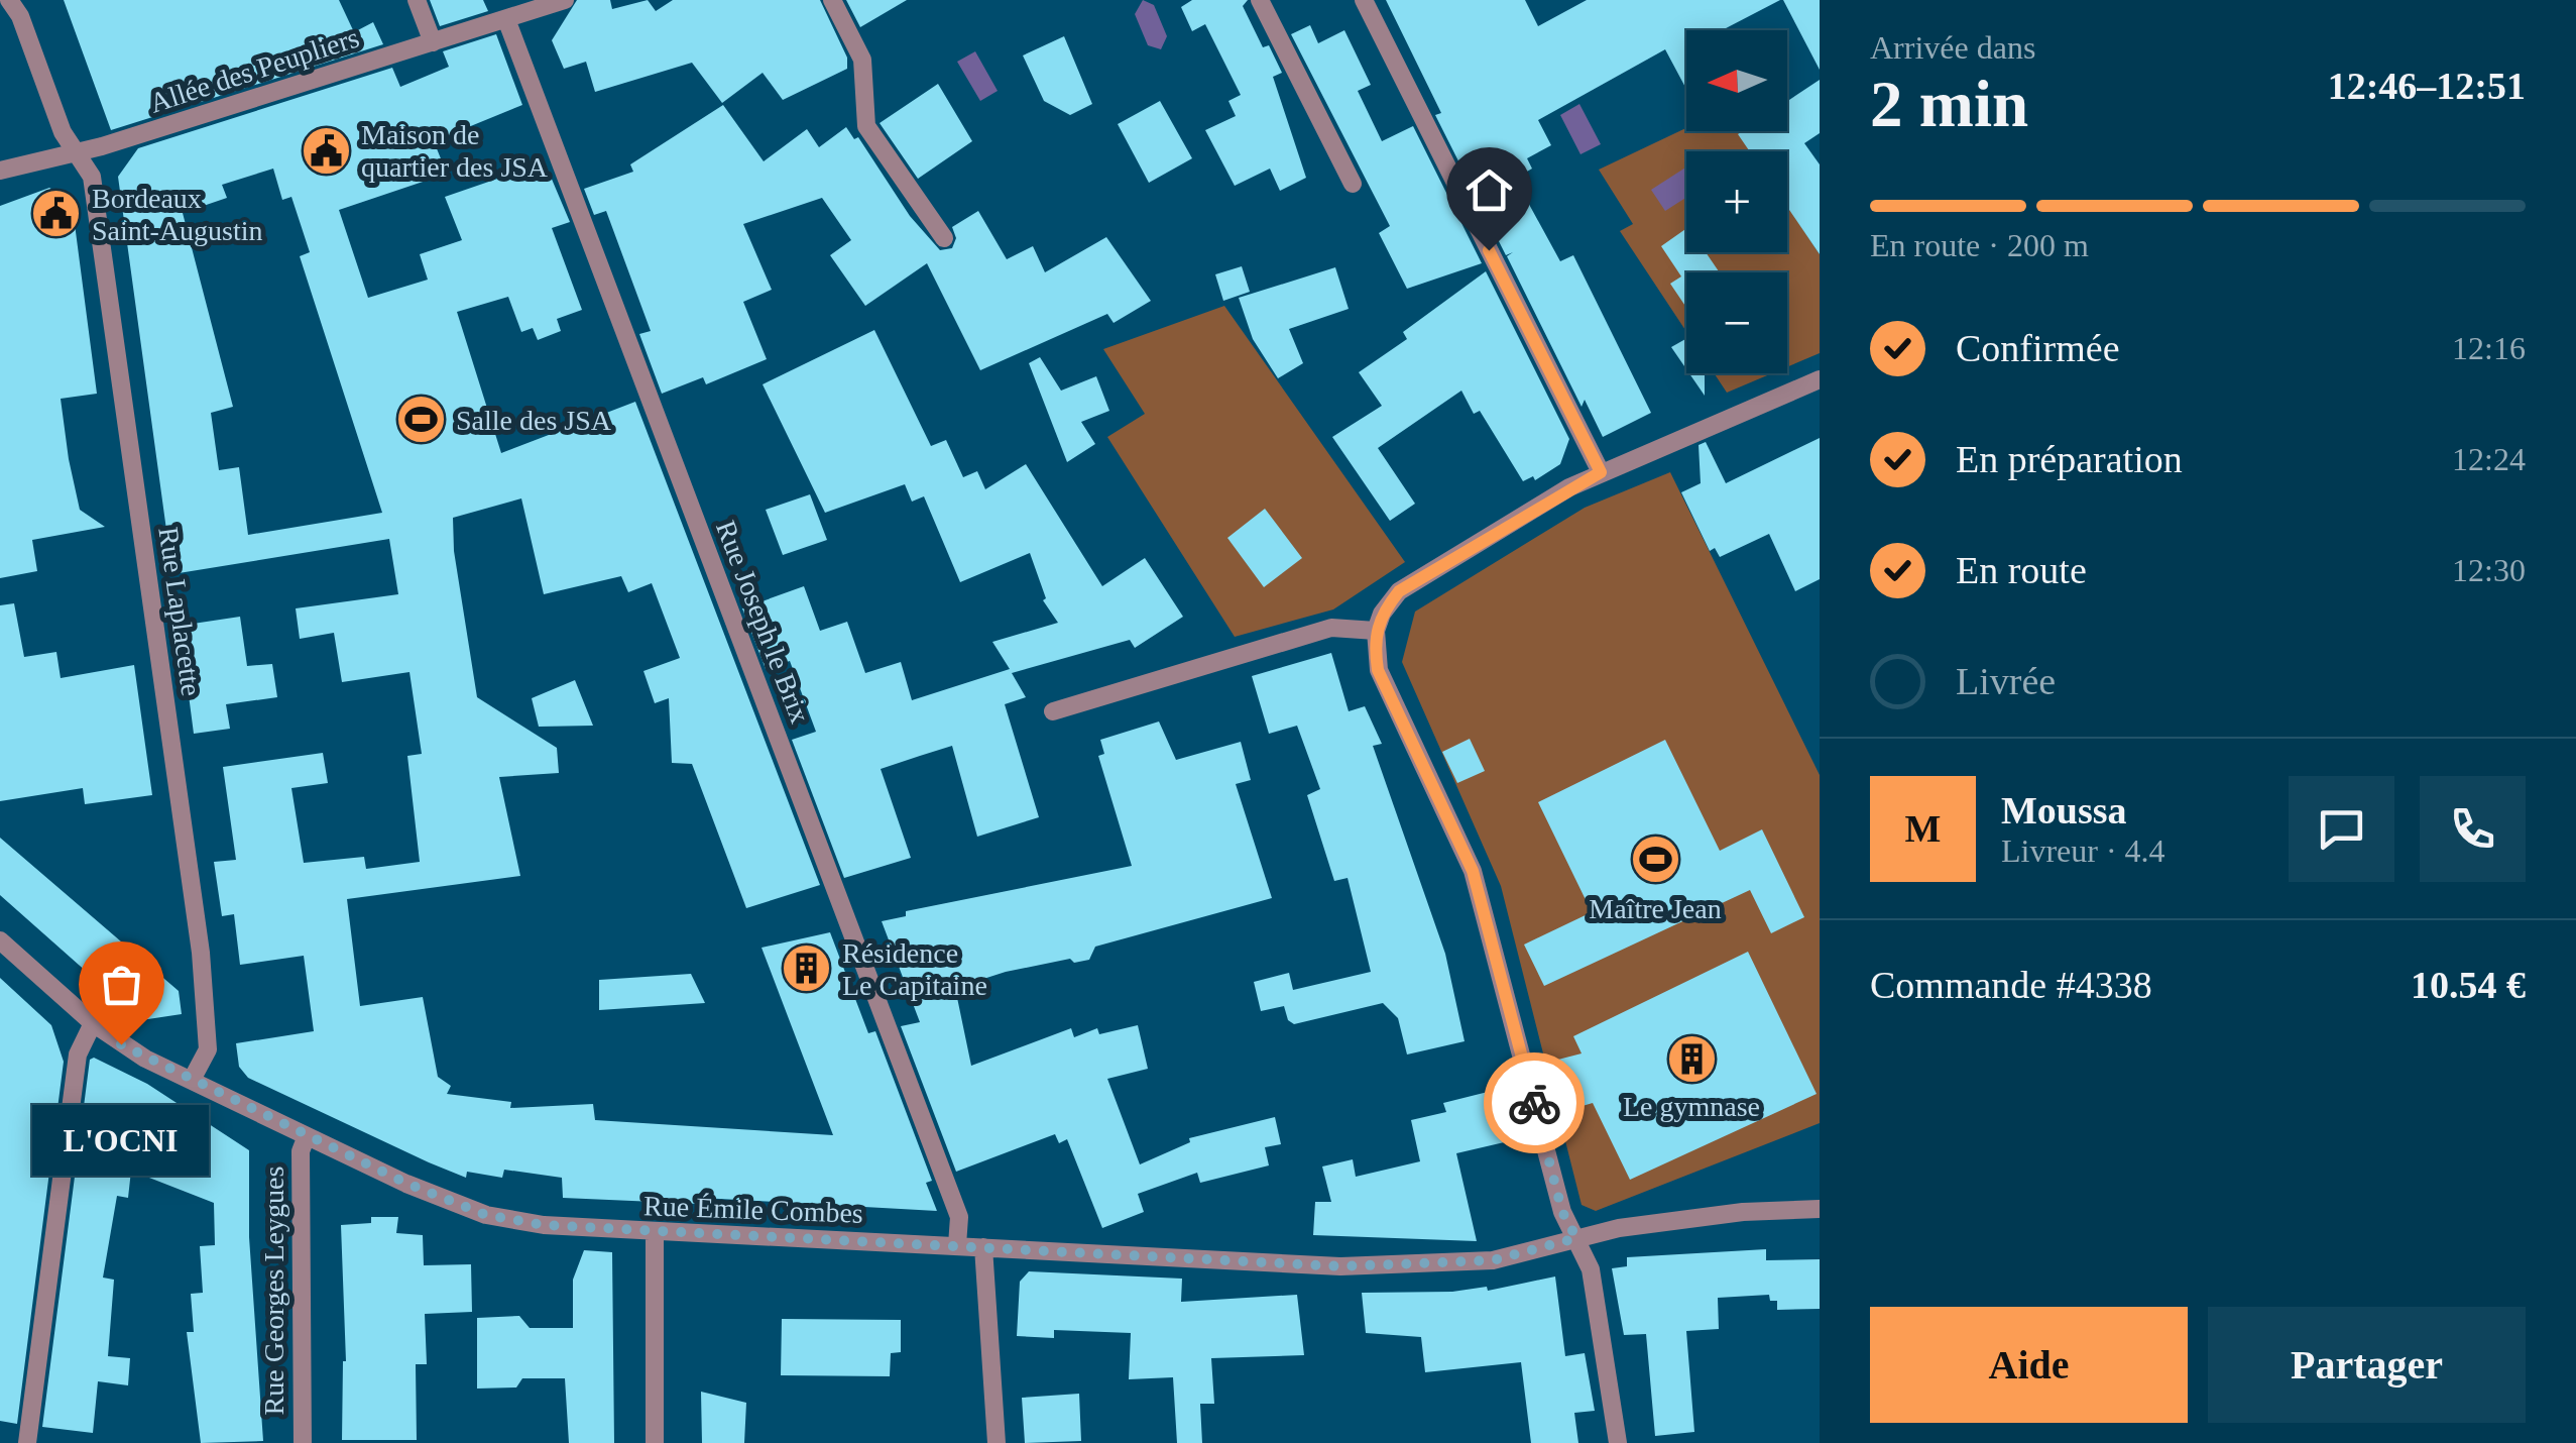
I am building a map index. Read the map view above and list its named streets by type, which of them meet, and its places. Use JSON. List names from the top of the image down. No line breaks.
{"streets":{"street":["Allée des Peupliers","Rue Laplacette","Rue Joseph le Brix","Rue Émile Combes","Rue Georges Leygues"]},"crossings":[["Allée des Peupliers","Rue Laplacette"],["Allée des Peupliers","Rue Joseph le Brix"],["Rue Laplacette","Rue Émile Combes"],["Rue Joseph le Brix","Rue Émile Combes"],["Rue Émile Combes","Rue Georges Leygues"]],"places":{"public building":["Maison de quartier des JSA","Bordeaux Saint-Augustin"],"sports":["Salle des JSA","Maître Jean"],"building":["Résidence Le Capitaine","Le gymnase"],"other":["L'OCNI"]},"north":"left","page":{"heading":["2 min","Arrivée dans","12:46–12:51"],"panel":["Moussa","Livreur · 4.4","Commande #4338","10.54 €"],"map_buttons":["+","−"],"bar":"En route · 200 m","list":[["Confirmée","12:16"],["En préparation","12:24"],["En route","12:30"],"Livrée"],"round":"M","bubble":"L'OCNI","buttons":["Aide","Partager"]}}
